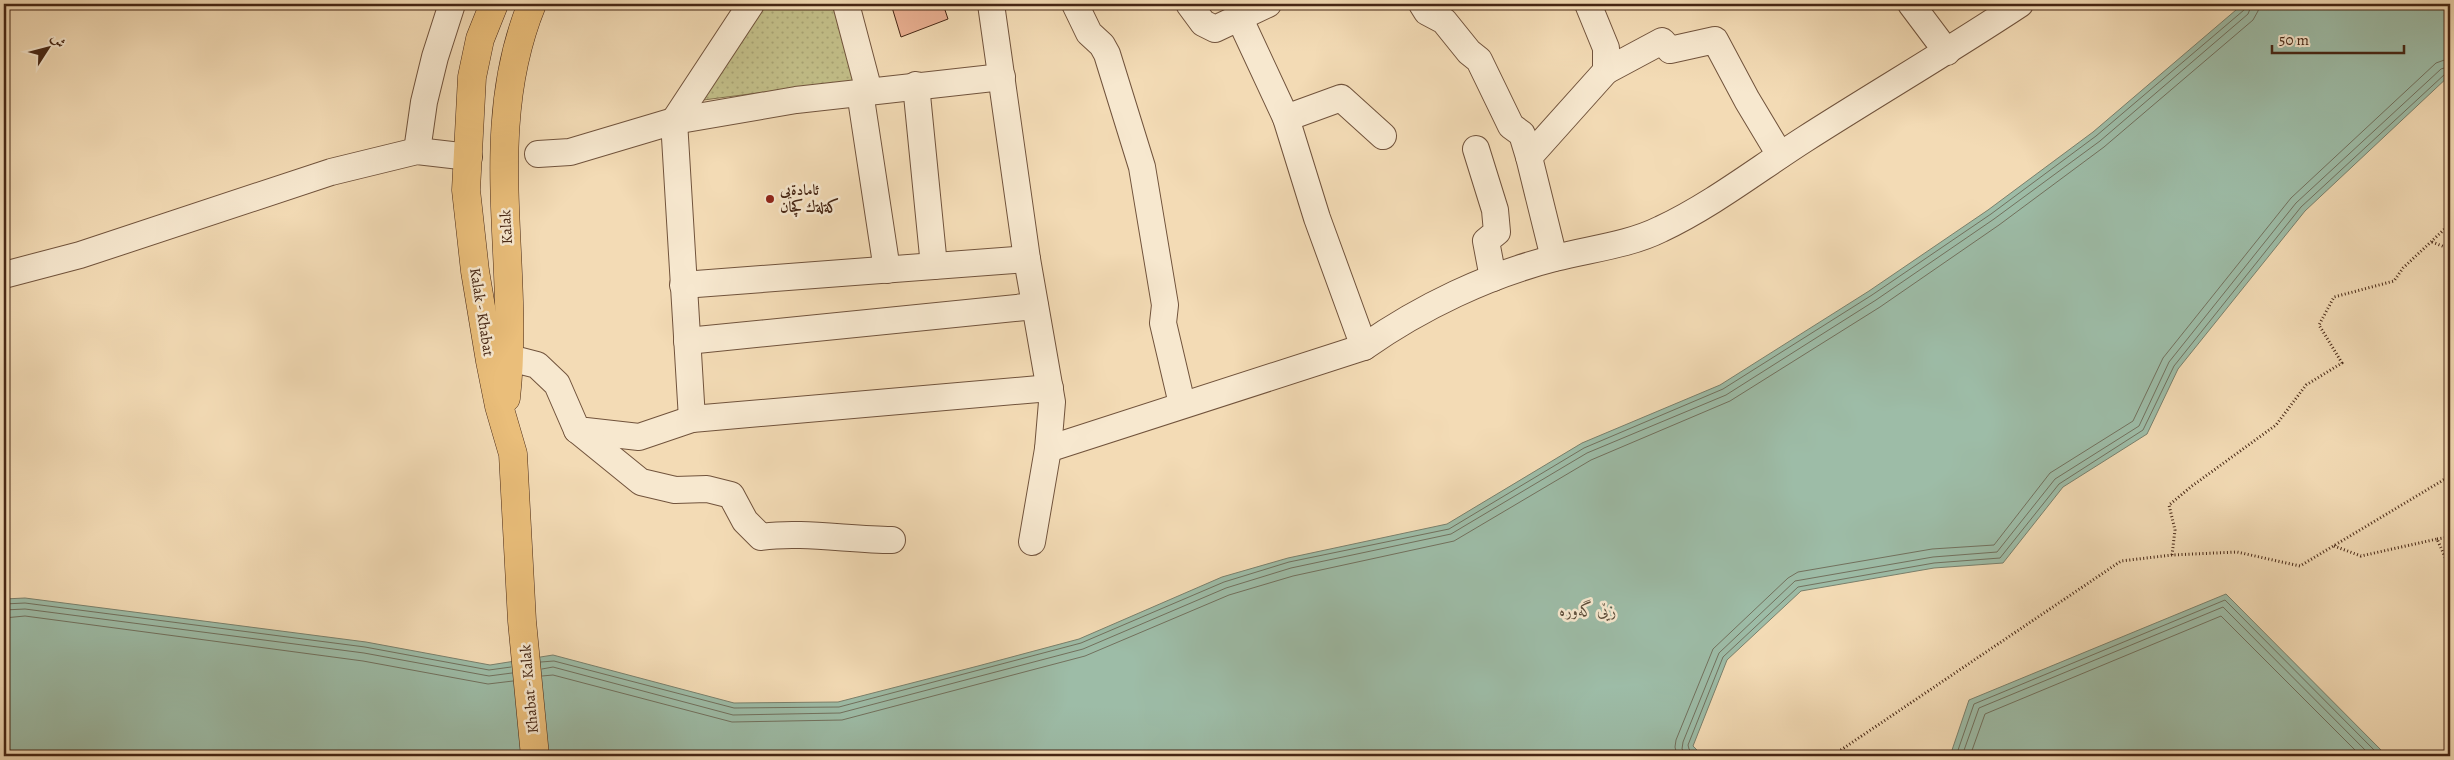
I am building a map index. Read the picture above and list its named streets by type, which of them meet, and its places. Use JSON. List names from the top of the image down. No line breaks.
{"streets":{"main road":["Kalak","Kalak - Khabat","Khabat - Kalak"]},"crossings":[["Kalak","Kalak - Khabat"],["Kalak - Khabat","Khabat - Kalak"]],"water":["زێی گەورە"],"places":["ئامادةيى كةلةك كچان"],"scale_bar":"50 m","north":"top right"}
